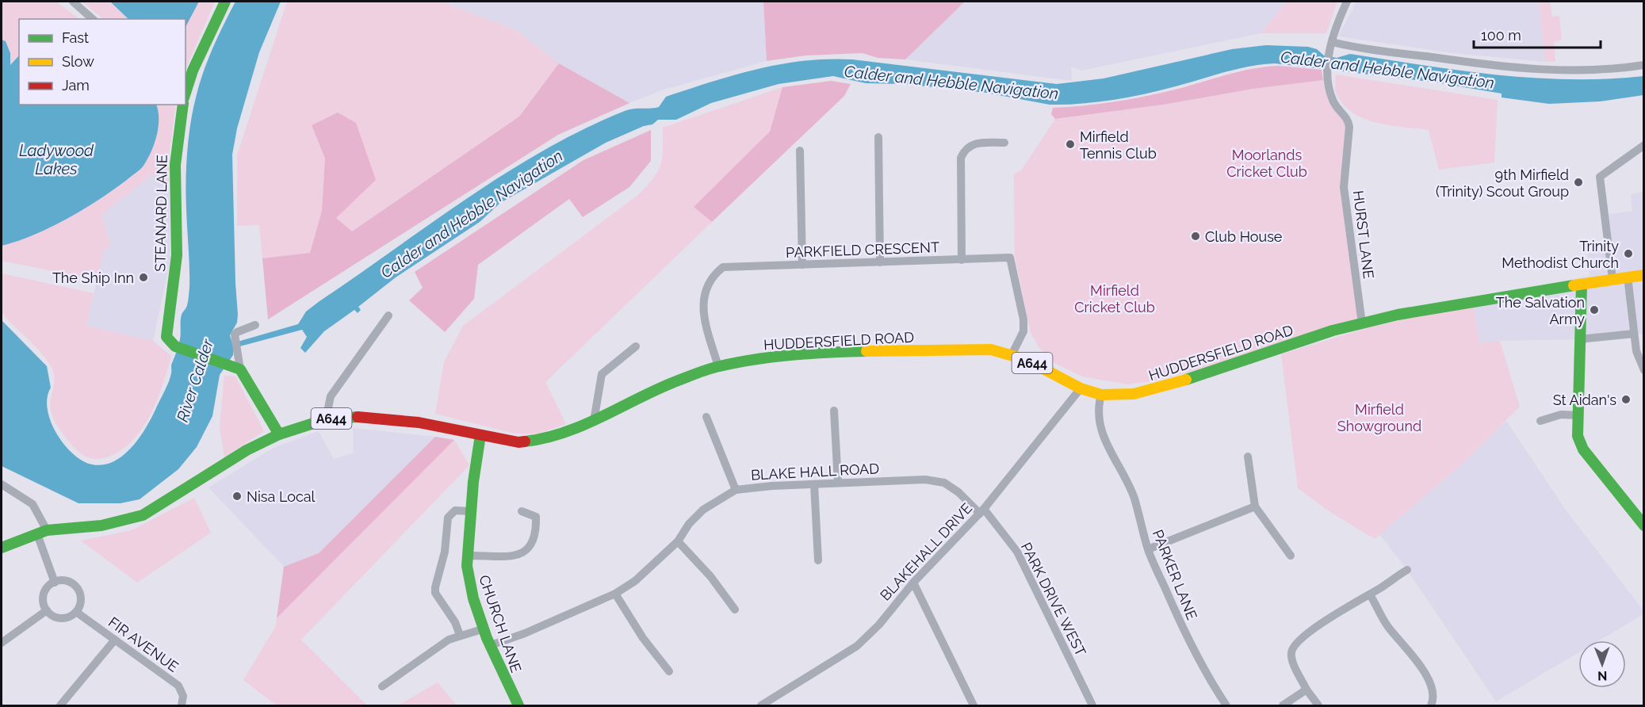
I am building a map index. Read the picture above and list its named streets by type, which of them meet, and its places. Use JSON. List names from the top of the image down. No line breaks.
{"streets":{"main road":["STEANARD LANE","HUDDERSFIELD ROAD","A644","CHURCH LANE"],"street":["HURST LANE","PARKFIELD CRESCENT","BLAKE HALL ROAD","BLAKEHALL DRIVE","PARKER LANE","PARK DRIVE WEST","FIR AVENUE"]},"crossings":[["HURST LANE","HUDDERSFIELD ROAD"],["PARKFIELD CRESCENT","HUDDERSFIELD ROAD"],["HUDDERSFIELD ROAD","BLAKEHALL DRIVE"],["HUDDERSFIELD ROAD","PARKER LANE"],["HUDDERSFIELD ROAD","CHURCH LANE"],["BLAKE HALL ROAD","BLAKEHALL DRIVE"],["BLAKE HALL ROAD","PARK DRIVE WEST"],["BLAKE HALL ROAD","CHURCH LANE"],["BLAKEHALL DRIVE","PARK DRIVE WEST"]],"water":["Calder and Hebble Navigation","Ladywood Lakes","River Calder"],"parks":["Moorlands Cricket Club","Mirfield Cricket Club","Mirfield Showground"],"places":["Mirfield Tennis Club","9th Mirfield (Trinity) Scout Group","Club House","Trinity Methodist Church","The Ship Inn","The Salvation Army","St Aidan's","Nisa Local"],"legend":["Fast","Slow","Jam"],"scale_bar":"100 m","north":"bottom"}
